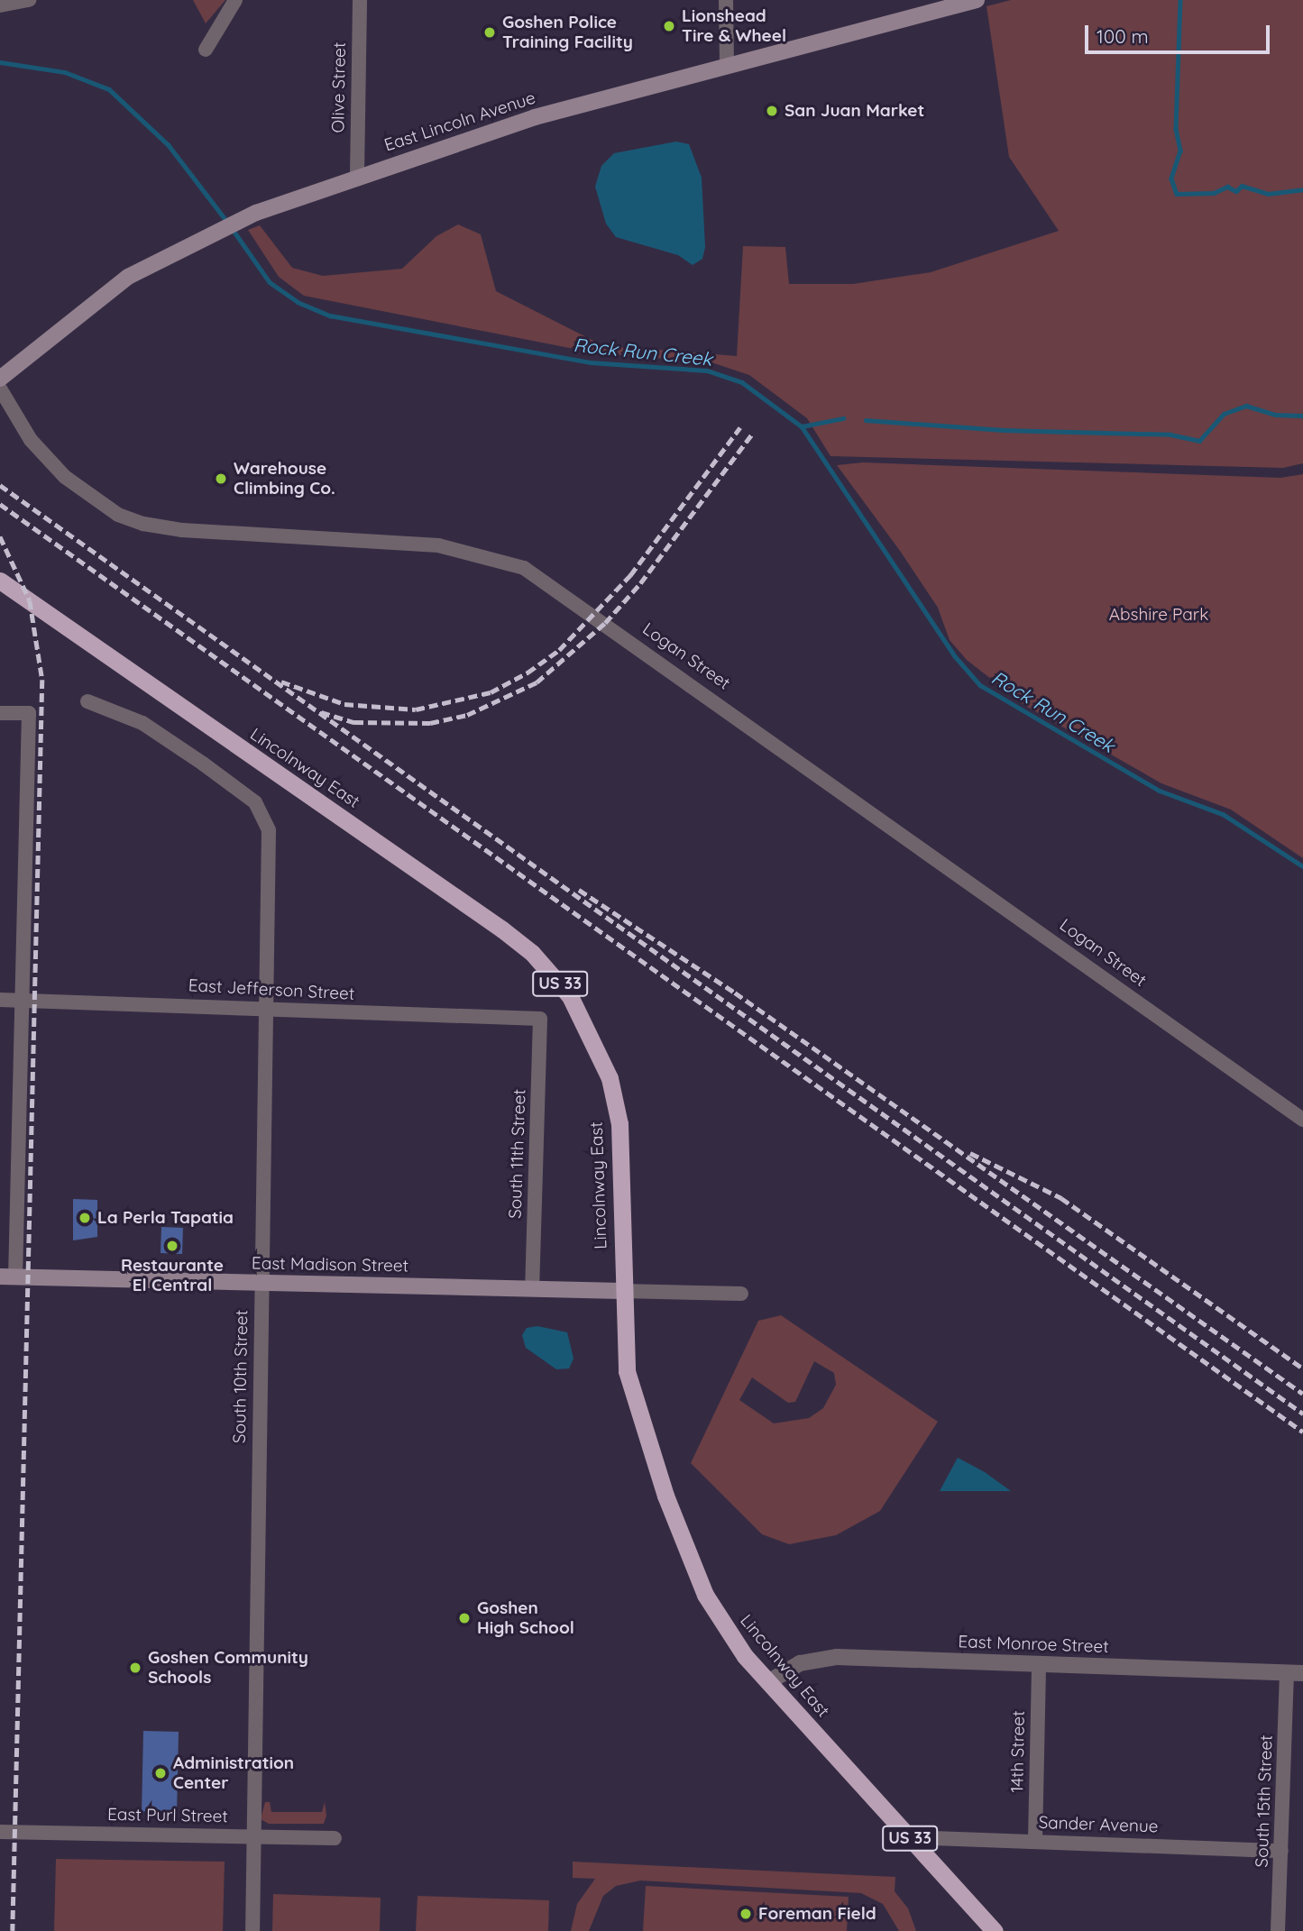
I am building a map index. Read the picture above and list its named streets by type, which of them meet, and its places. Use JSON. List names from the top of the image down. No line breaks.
{"streets":{"highway":["Lincolnway East","US 33"],"main road":["East Lincoln Avenue","East Madison Street"],"street":["Olive Street","Logan Street","East Jefferson Street","South 11th Street","South 10th Street","East Monroe Street","14th Street","South 15th Street","East Purl Street","Sander Avenue"]},"crossings":[["Olive Street","East Lincoln Avenue"],["Lincolnway East","East Madison Street"],["Lincolnway East","East Monroe Street"],["Lincolnway East","Sander Avenue"],["East Jefferson Street","South 11th Street"],["East Jefferson Street","South 10th Street"],["South 11th Street","East Madison Street"],["East Madison Street","South 10th Street"],["South 10th Street","East Purl Street"],["East Monroe Street","14th Street"],["East Monroe Street","South 15th Street"],["14th Street","Sander Avenue"],["South 15th Street","Sander Avenue"]],"water":["Rock Run Creek"],"parks":["Abshire Park"],"places":["Lionshead Tire & Wheel","Goshen Police Training Facility","San Juan Market","Warehouse Climbing Co.","La Perla Tapatia","Restaurante El Central","Goshen High School","Goshen Community Schools","Administration Center","Foreman Field"],"scale_bar":"100 m"}
